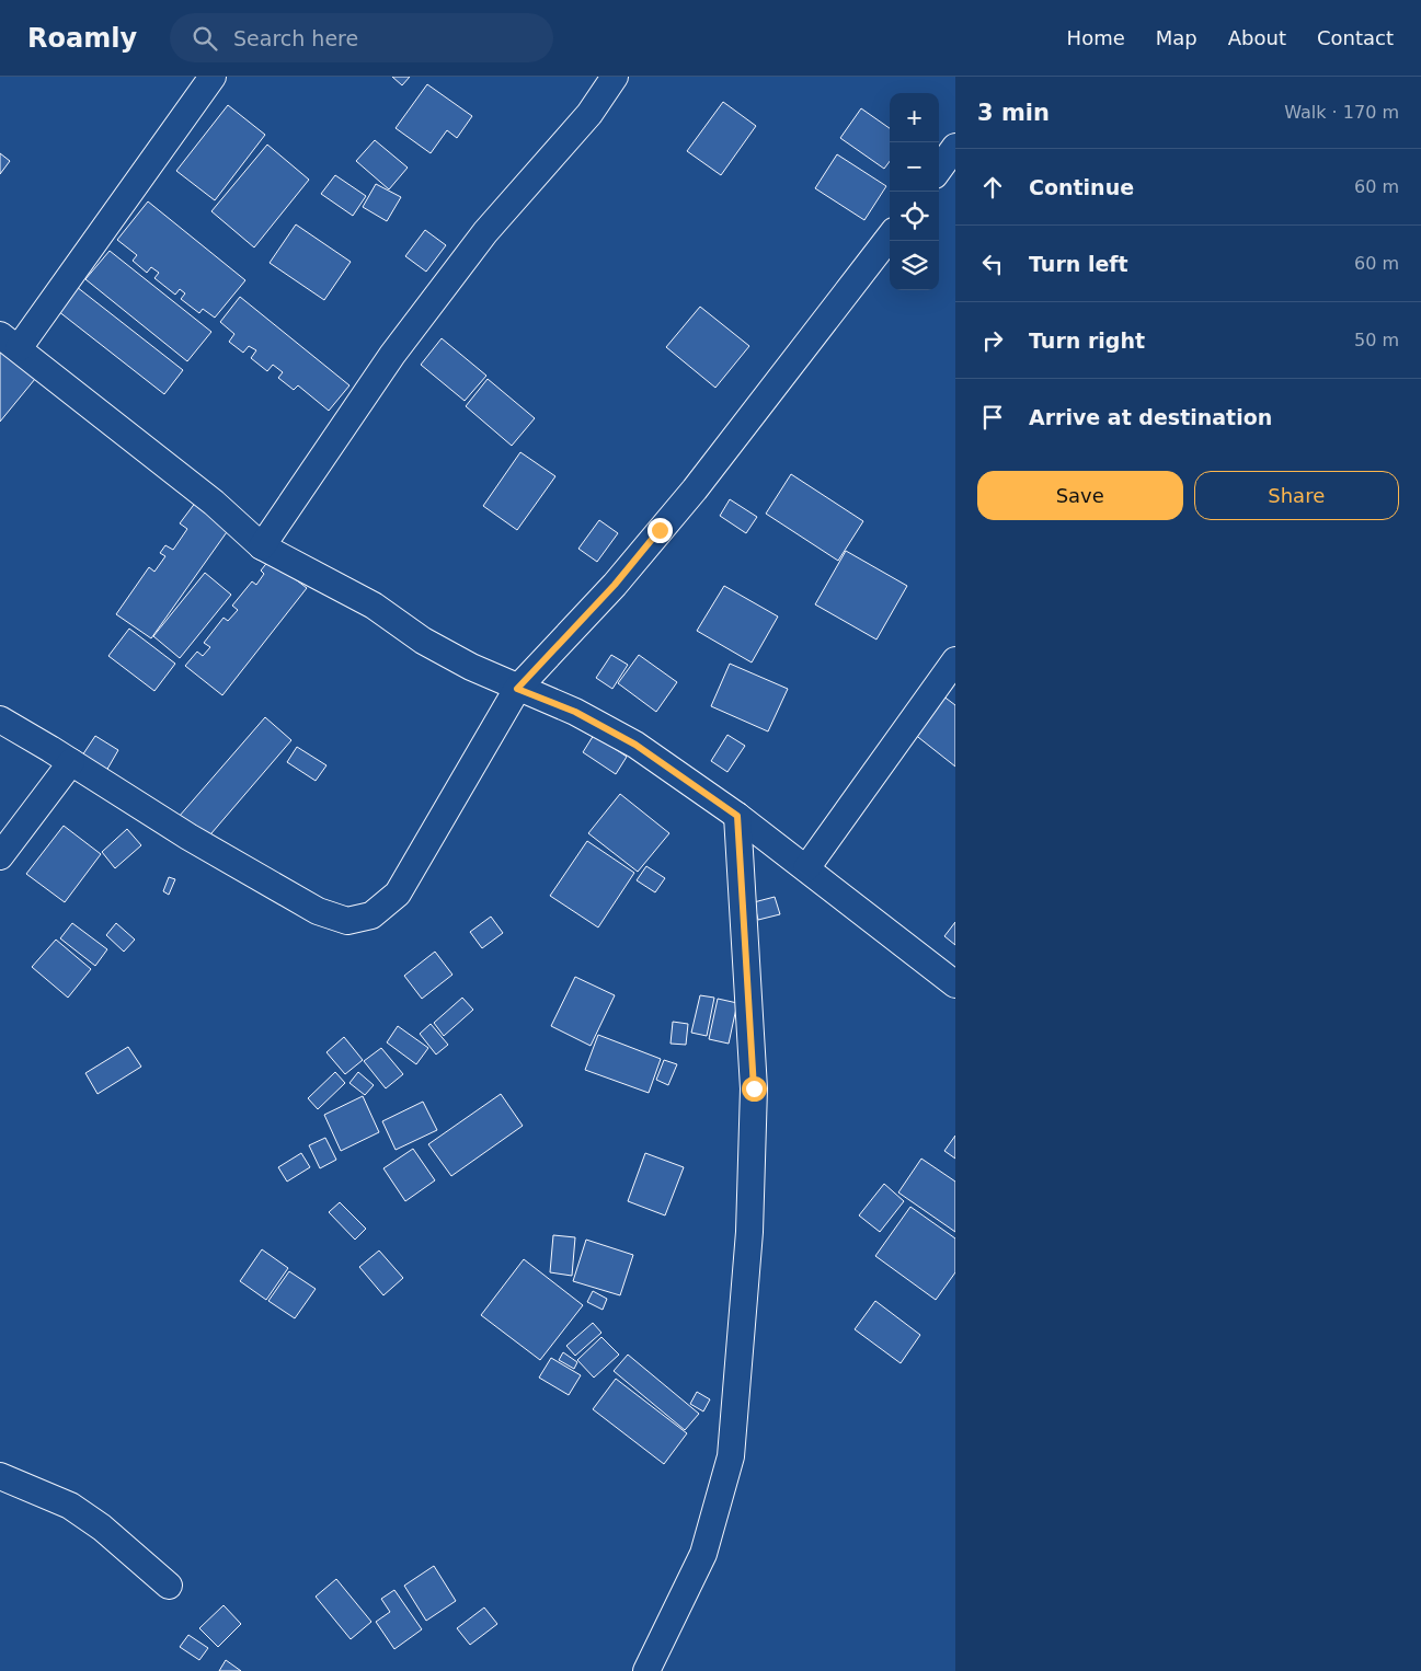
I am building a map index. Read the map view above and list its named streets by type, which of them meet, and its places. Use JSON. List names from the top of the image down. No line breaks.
{"page":{"header":"Roamly","search":"Search here","nav":["Home","Map","About","Contact"],"heading":["3 min","Walk · 170 m"],"map_buttons":["+","−"],"list":[["Continue","60 m"],["Turn left","60 m"],["Turn right","50 m"],"Arrive at destination"],"buttons":["Save","Share"]}}
